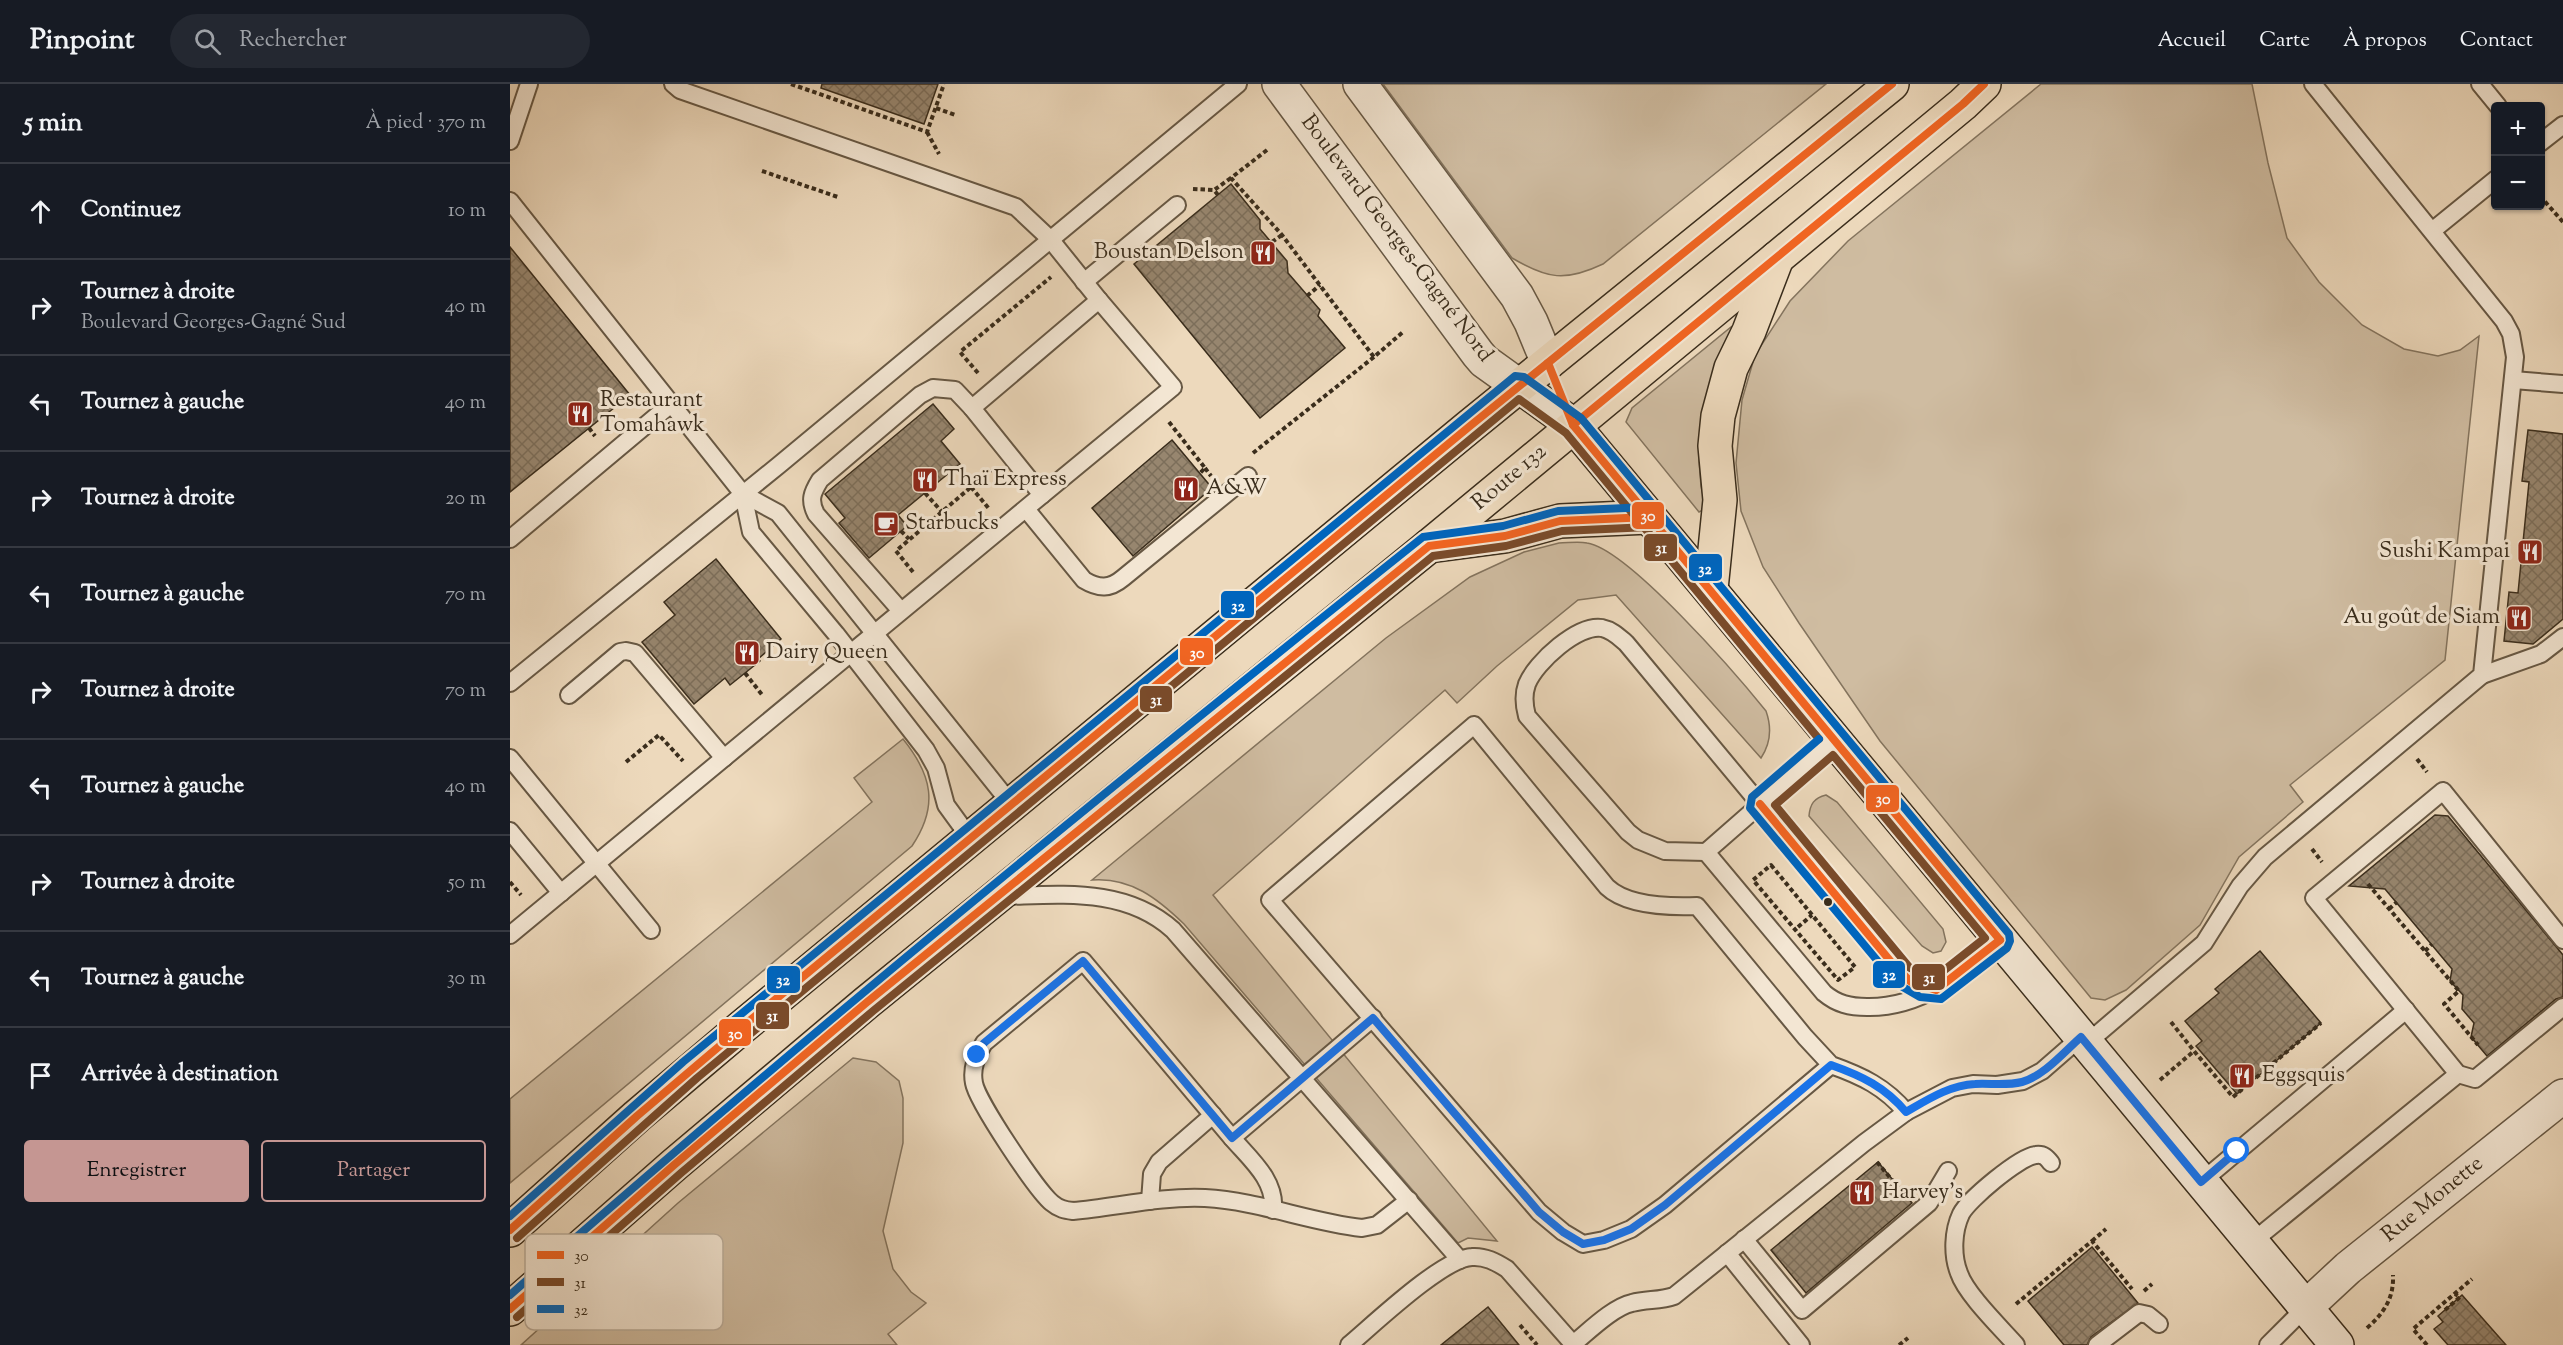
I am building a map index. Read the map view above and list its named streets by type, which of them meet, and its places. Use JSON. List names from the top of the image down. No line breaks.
{"streets":{"highway":["Route 132"],"street":["Boulevard Georges-Gagné Nord","Rue Monette"]},"crossings":[["Boulevard Georges-Gagné Nord","Route 132"]],"places":{"restaurant":["Boustan Delson","Restaurant Tomahawk","Thaï Express","A&W","Sushi Kampai","Au goût de Siam","Dairy Queen","Eggsquis","Harvey's"],"cafe":["Starbucks"]},"lines":["transit line 30","transit line 32","transit line 31"],"legend":["30","31","32"],"page":{"header":"Pinpoint","search":"Rechercher","nav":["Accueil","Carte","À propos","Contact"],"heading":["5 min","À pied · 370 m"],"map_buttons":["+","−"],"list":[["Continuez","10 m"],["Tournez à droite","Boulevard Georges-Gagné Sud","40 m"],["Tournez à gauche","40 m"],["Tournez à droite","20 m"],["Tournez à gauche","70 m"],["Tournez à droite","70 m"],["Tournez à gauche","40 m"],["Tournez à droite","50 m"],["Tournez à gauche","30 m"],"Arrivée à destination"],"buttons":["Enregistrer","Partager"]}}
